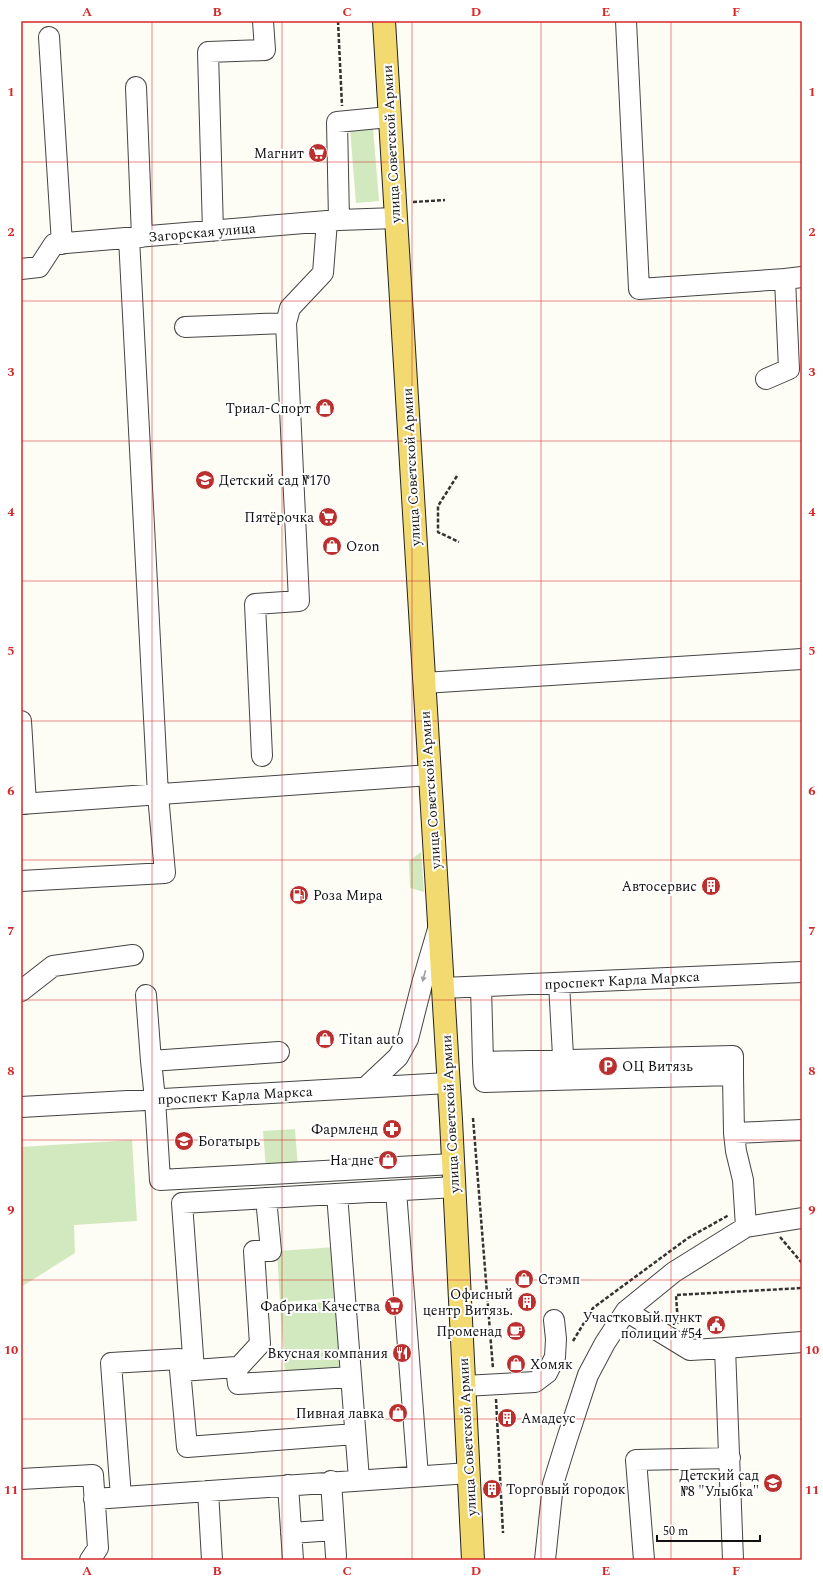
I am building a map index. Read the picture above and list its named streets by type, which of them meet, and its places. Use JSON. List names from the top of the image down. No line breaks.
{"streets":{"main road":["улица Советской Армии"],"street":["Загорская улица","проспект Карла Маркса"]},"crossings":[["улица Советской Армии","Загорская улица"],["улица Советской Армии","проспект Карла Маркса"]],"places":{"supermarket":["Магнит","Пятёрочка","Фабрика Качества"],"shop":["Триал-Спорт","Ozon","Titan auto","На дне","Стэмп","Хомяк","Пивная лавка"],"school or university":["Детский сад №170","Богатырь","Детский сад №8 \"Улыбка\""],"building":["Автосервис","Офисный центр Витязь.","Амадеус","Торговый городок"],"fuel station":["Роза Мира"],"parking":["ОЦ Витязь"],"pharmacy":["Фармленд"],"public building":["Участковый пункт полиции #54"],"cafe":["Променад"],"restaurant":["Вкусная компания"]},"scale_bar":"50 m","grid":{"columns":["A","B","C","D","E","F"],"rows":["1","2","3","4","5","6","7","8","9","10","11"]}}
